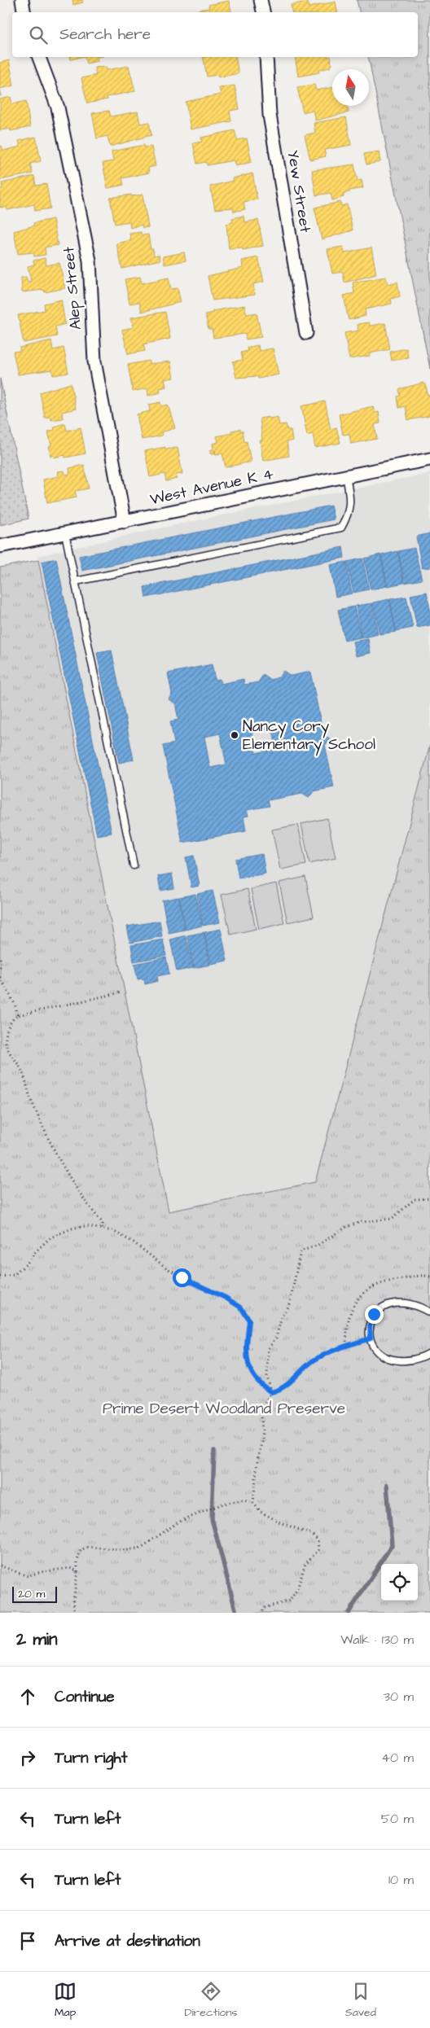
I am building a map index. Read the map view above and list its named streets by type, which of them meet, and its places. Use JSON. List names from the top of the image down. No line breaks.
{"streets":{"street":["Yew Street","Alep Street","West Avenue K 4"]},"crossings":[["Alep Street","West Avenue K 4"]],"parks":["Prime Desert Woodland Preserve"],"places":["Nancy Cory Elementary School"],"scale_bar":"20 m","north":"top","page":{"search":"Search here","scale":"20 m","heading":["2 min","Walk · 130 m"],"list":[["Continue","30 m"],["Turn right","40 m"],["Turn left","50 m"],["Turn left","10 m"],"Arrive at destination"],"nav":["Map","Directions","Saved"]}}
